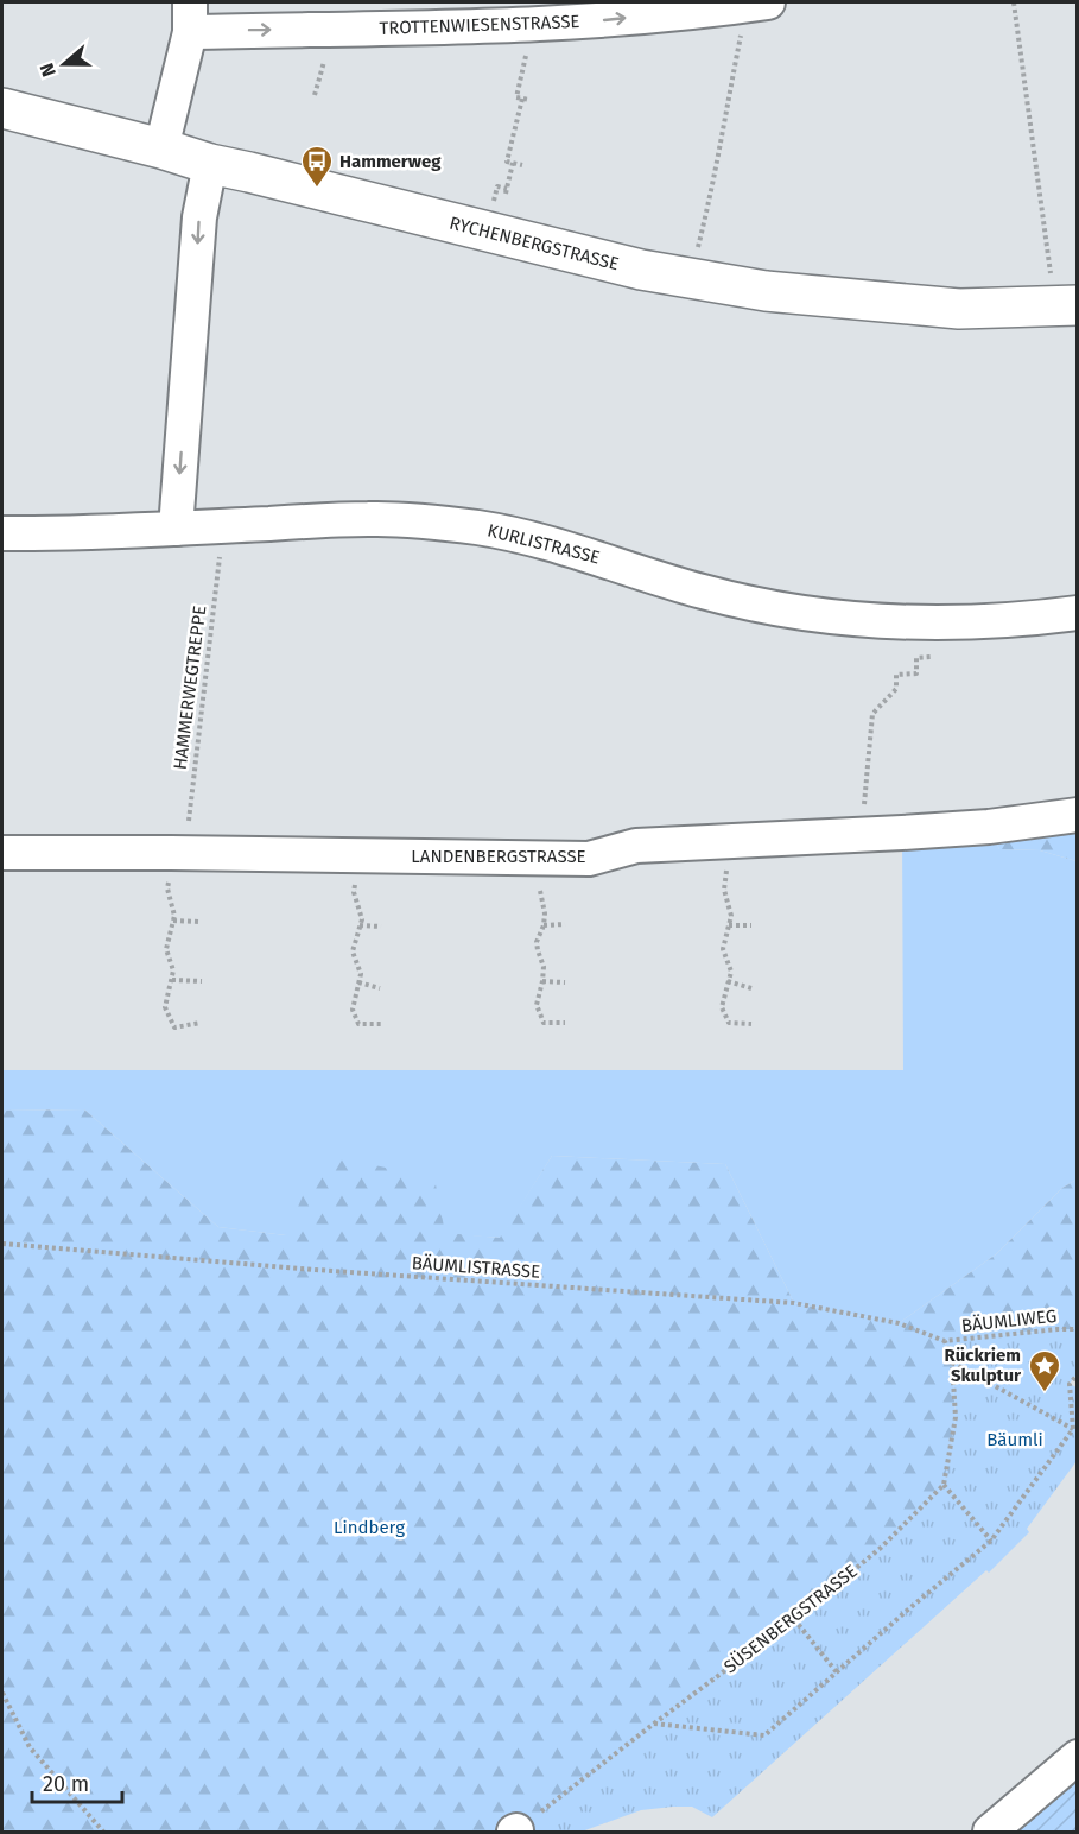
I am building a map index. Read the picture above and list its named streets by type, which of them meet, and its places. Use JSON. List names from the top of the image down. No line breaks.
{"streets":{"street":["TROTTENWIESENSTRASSE","RYCHENBERGSTRASSE","KURLISTRASSE","LANDENBERGSTRASSE"],"path":["HAMMERWEGTREPPE","BÄUMLISTRASSE","BÄUMLIWEG","SÜSENBERGSTRASSE"]},"crossings":[["KURLISTRASSE","HAMMERWEGTREPPE"],["HAMMERWEGTREPPE","LANDENBERGSTRASSE"],["BÄUMLISTRASSE","BÄUMLIWEG"]],"one_way":["TROTTENWIESENSTRASSE"],"parks":["Bäumli","Lindberg"],"places":{"bus stop":["Hammerweg"],"place":["Rückriem Skulptur"]},"scale_bar":"20 m","north":"left"}
